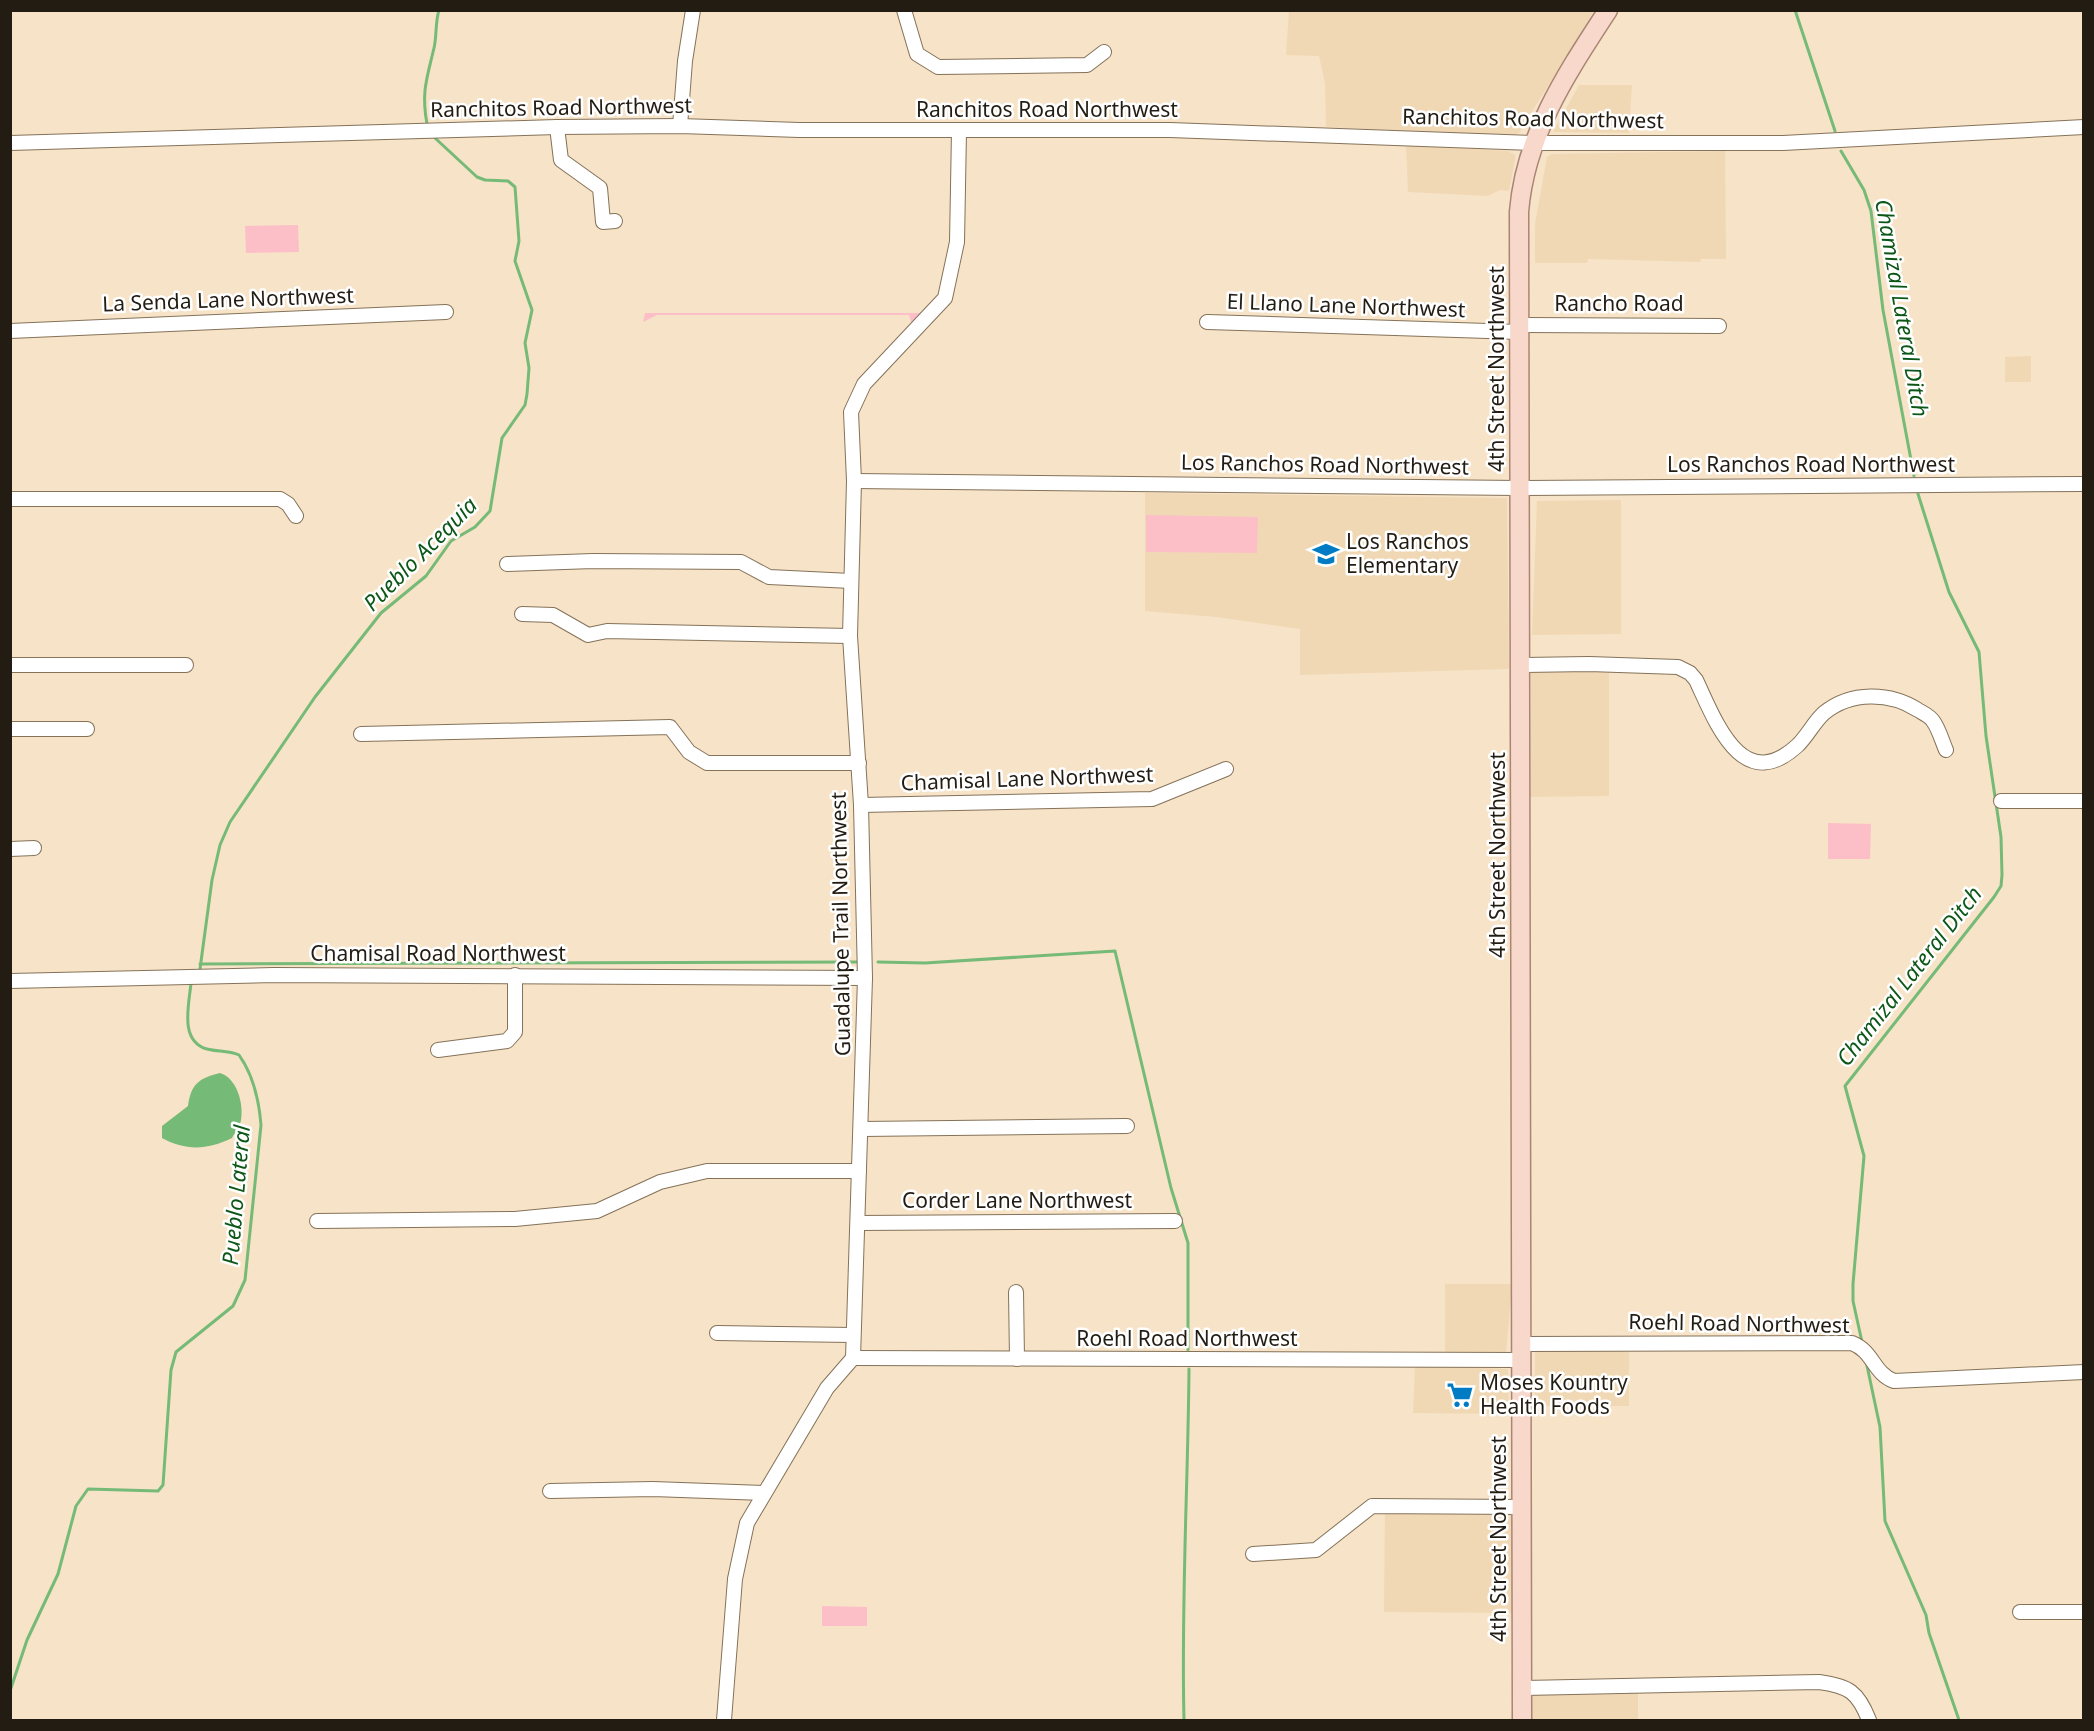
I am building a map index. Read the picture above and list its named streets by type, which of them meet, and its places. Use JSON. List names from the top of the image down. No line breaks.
{"streets":{"main road":["4th Street Northwest"],"street":["Ranchitos Road Northwest","La Senda Lane Northwest","Rancho Road","El Llano Lane Northwest","Los Ranchos Road Northwest","Chamisal Lane Northwest","Guadalupe Trail Northwest","Chamisal Road Northwest","Corder Lane Northwest","Roehl Road Northwest"]},"crossings":[["Ranchitos Road Northwest","4th Street Northwest"],["Ranchitos Road Northwest","Guadalupe Trail Northwest"],["Rancho Road","El Llano Lane Northwest"],["Rancho Road","4th Street Northwest"],["El Llano Lane Northwest","4th Street Northwest"],["4th Street Northwest","Los Ranchos Road Northwest"],["4th Street Northwest","Roehl Road Northwest"],["Los Ranchos Road Northwest","Guadalupe Trail Northwest"],["Chamisal Lane Northwest","Guadalupe Trail Northwest"],["Guadalupe Trail Northwest","Chamisal Road Northwest"],["Guadalupe Trail Northwest","Corder Lane Northwest"],["Guadalupe Trail Northwest","Roehl Road Northwest"]],"water":["Chamizal Lateral Ditch","Pueblo Acequia","Pueblo Lateral"],"places":{"school or university":["Los Ranchos Elementary"],"supermarket":["Moses Kountry Health Foods"]}}
